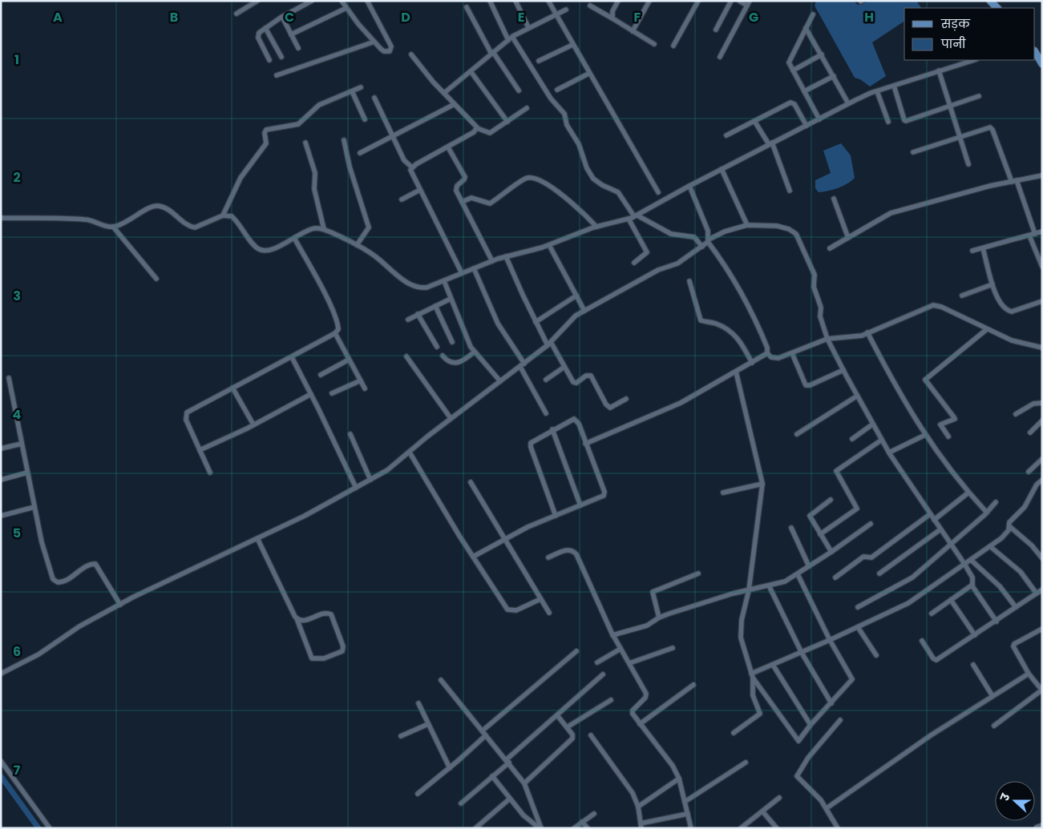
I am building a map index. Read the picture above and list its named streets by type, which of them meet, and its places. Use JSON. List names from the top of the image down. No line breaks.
{"legend":["सड़क","पानी"],"north":"left","grid":{"columns":["A","B","C","D","E","F","G","H"],"rows":["1","2","3","4","5","6","7"]}}
